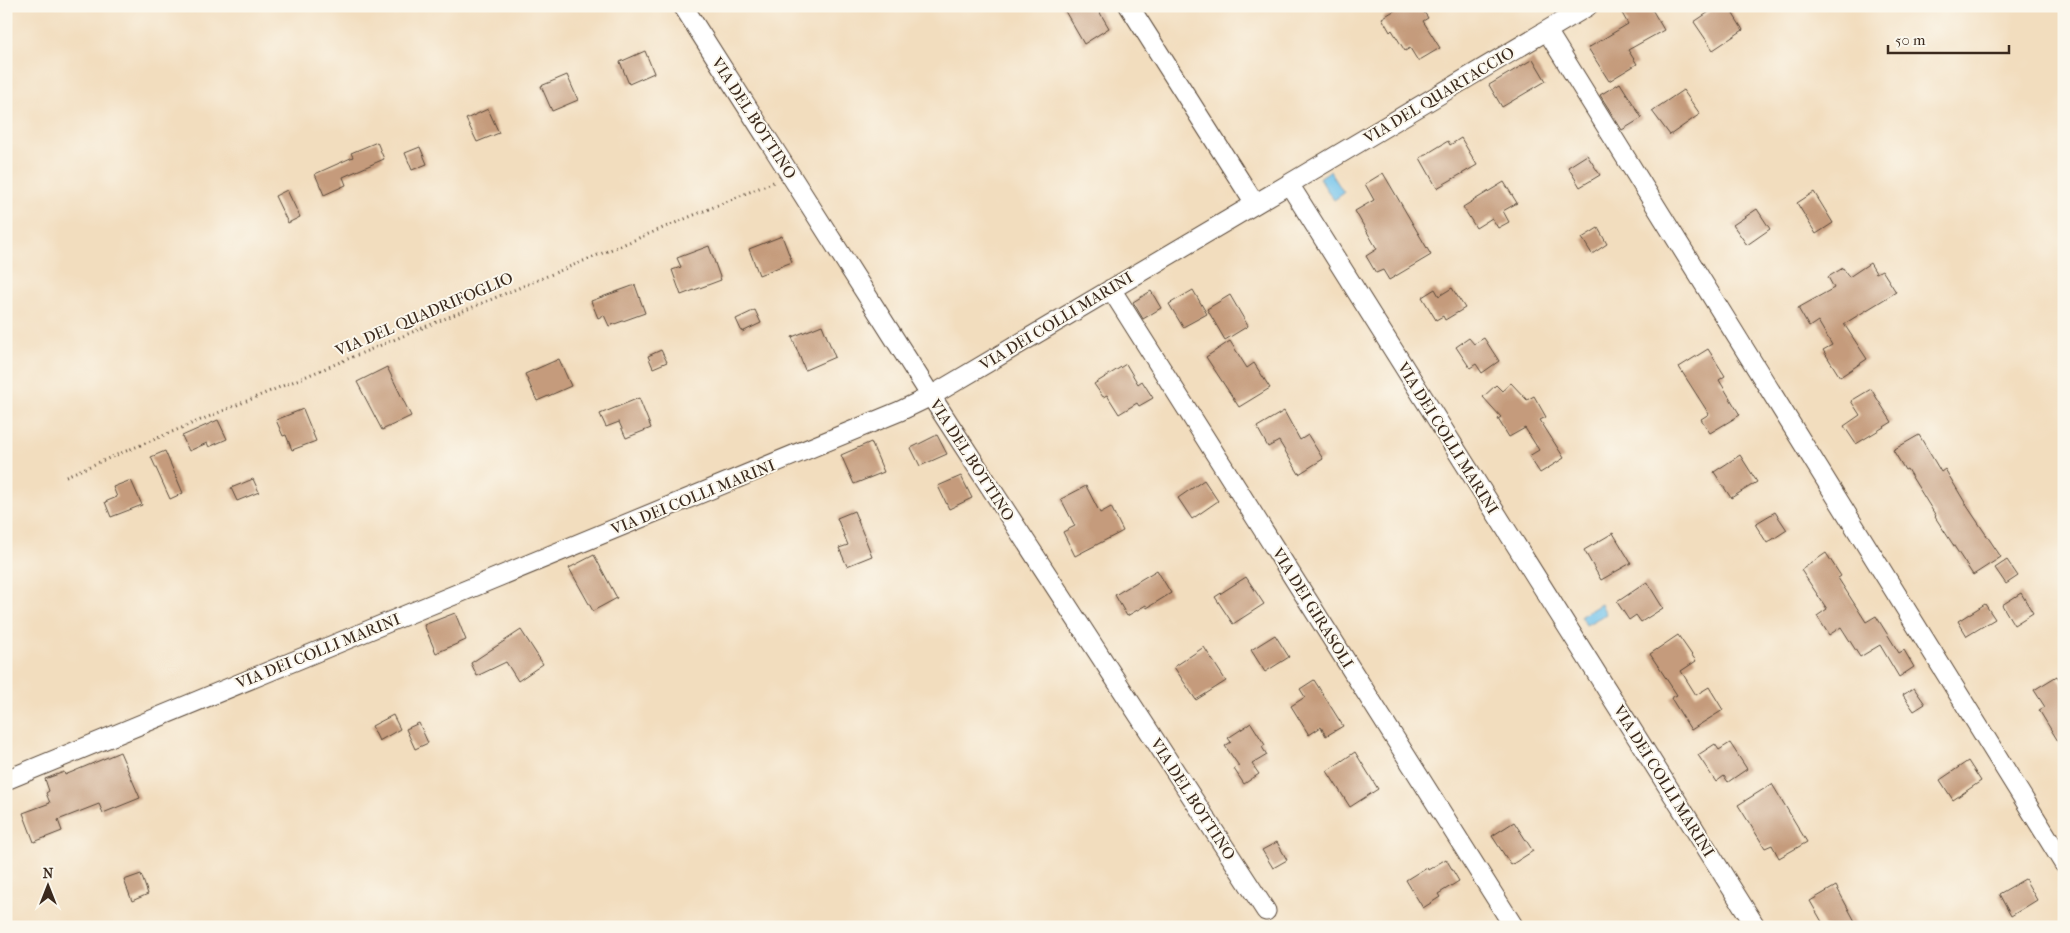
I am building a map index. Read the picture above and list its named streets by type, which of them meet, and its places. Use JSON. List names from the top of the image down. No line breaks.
{"streets":{"street":["VIA DEL QUARTACCIO","VIA DEL BOTTINO","VIA DEI COLLI MARINI","VIA DEI GIRASOLI"],"path":["VIA DEL QUADRIFOGLIO"]},"crossings":[["VIA DEL QUARTACCIO","VIA DEI COLLI MARINI"],["VIA DEL BOTTINO","VIA DEL QUADRIFOGLIO"],["VIA DEL BOTTINO","VIA DEI COLLI MARINI"],["VIA DEI COLLI MARINI","VIA DEI GIRASOLI"]],"scale_bar":"50 m","north":"top"}
